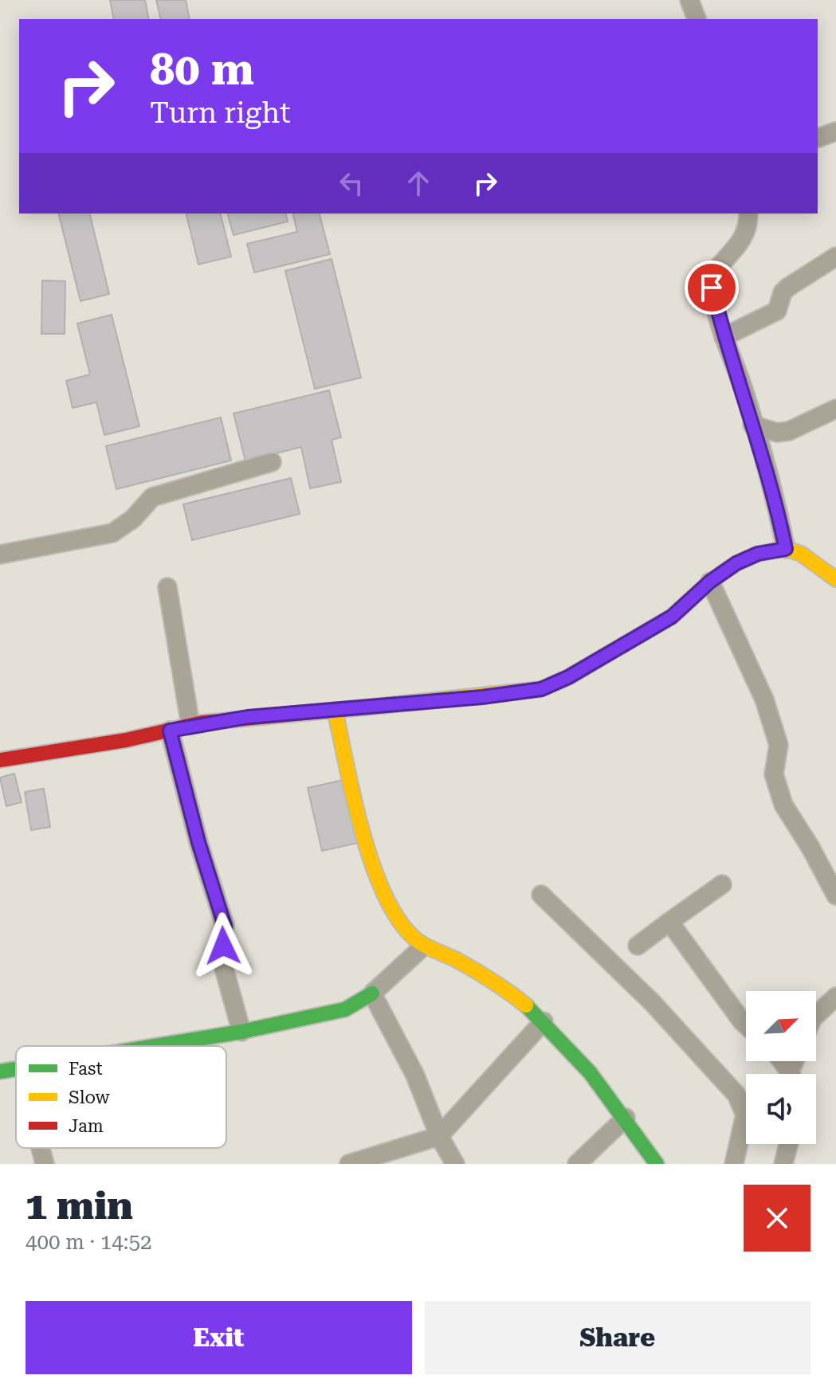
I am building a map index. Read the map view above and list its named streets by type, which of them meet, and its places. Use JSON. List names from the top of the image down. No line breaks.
{"legend":["Fast","Slow","Jam"],"north":"top right","page":{"turn":["80 m","Turn right"],"heading":["1 min","400 m · 14:52"],"buttons":["Exit","Share"]}}
